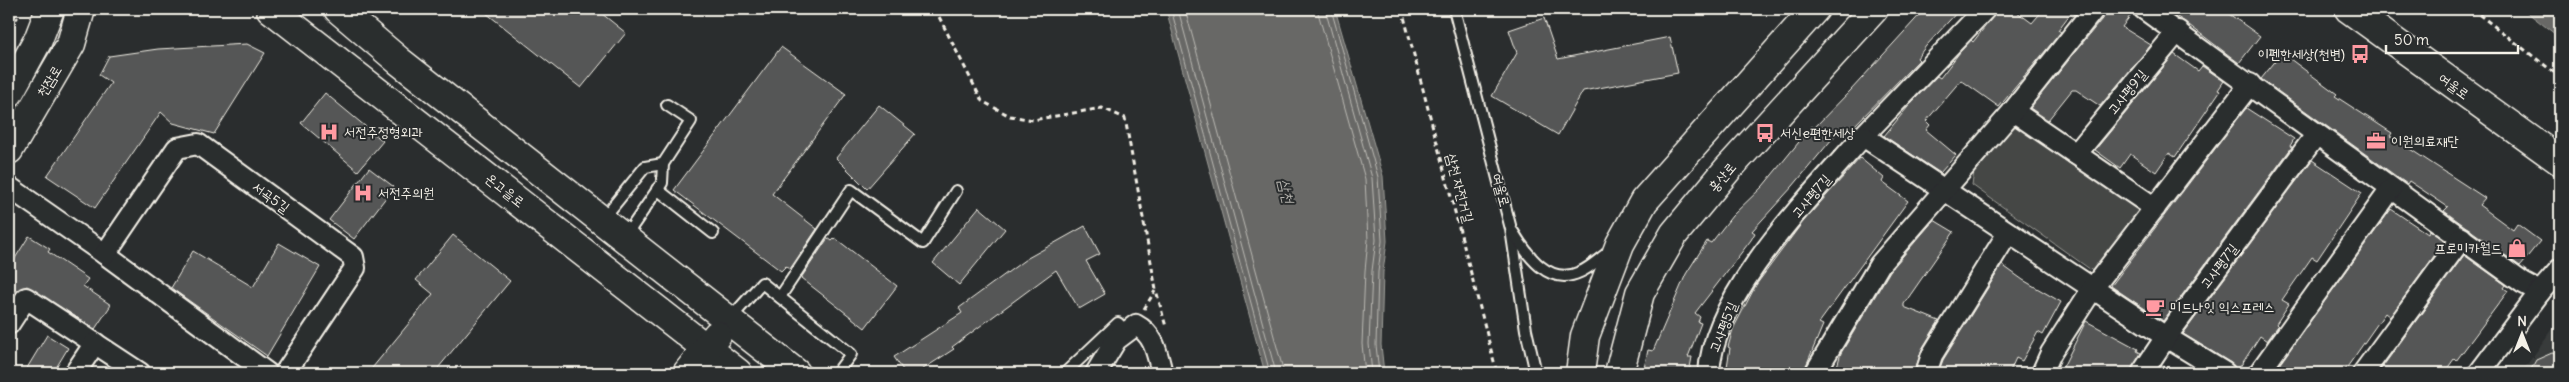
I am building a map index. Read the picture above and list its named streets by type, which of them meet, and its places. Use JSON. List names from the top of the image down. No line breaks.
{"streets":{"street":["천잠로","여울로","고사평9길","홍산로","온고을로","고사평7길","서곡5길","고사평5길"],"path":["삼천 자전거길"]},"crossings":[["고사평7길","고사평5길"]],"water":["삼천"],"places":{"bus stop":["이펜한세상(천변)","서신e편한세상"],"hospital":["서전주정형외과","서전주의원"],"office":["이원의료재단"],"shop":["프로미카월드"],"cafe":["미드나잇 익스프레스"]},"scale_bar":"50 m","north":"top"}
